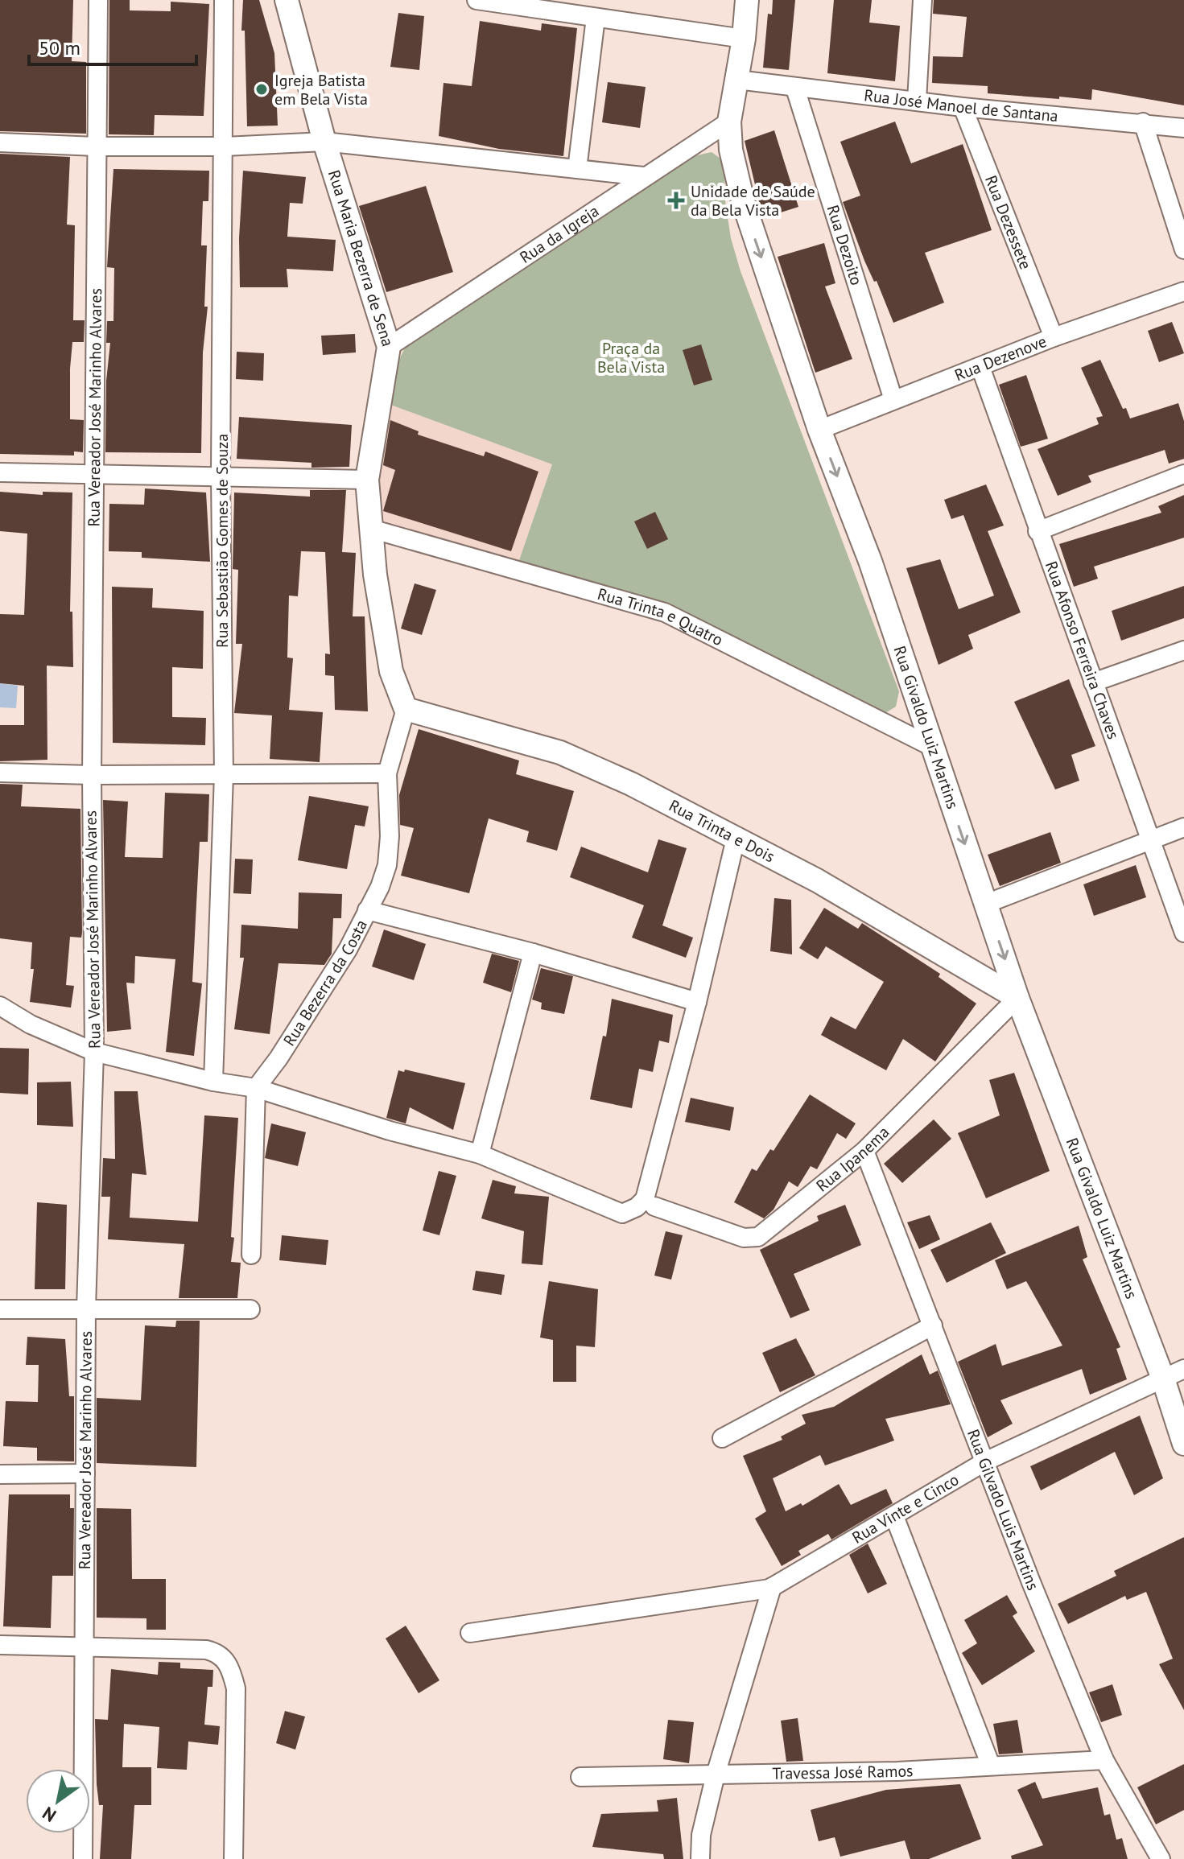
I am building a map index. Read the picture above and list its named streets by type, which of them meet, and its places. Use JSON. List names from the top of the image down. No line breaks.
{"streets":{"street":["Rua José Manoel de Santana","Rua Dezessete","Rua da Igreja","Rua Dezoito","Rua Maria Bezerra de Sena","Rua Dezenove","Rua Vereador José Marinho Alvares","Rua Sebastião Gomes de Souza","Rua Trinta e Quatro","Rua Afonso Ferreira Chaves","Rua Givaldo Luiz Martins","Rua Trinta e Dois","Rua Bezerra da Costa","Rua Ipanema","Rua Vinte e Cinco","Rua Gilvado Luis Martins","Travessa José Ramos"]},"crossings":[["Rua José Manoel de Santana","Rua Dezessete"],["Rua José Manoel de Santana","Rua Dezoito"],["Rua José Manoel de Santana","Rua Givaldo Luiz Martins"],["Rua Dezessete","Rua Dezenove"],["Rua da Igreja","Rua Maria Bezerra de Sena"],["Rua da Igreja","Rua Givaldo Luiz Martins"],["Rua Dezoito","Rua Dezenove"],["Rua Maria Bezerra de Sena","Rua Trinta e Quatro"],["Rua Maria Bezerra de Sena","Rua Trinta e Dois"],["Rua Maria Bezerra de Sena","Rua Bezerra da Costa"],["Rua Dezenove","Rua Afonso Ferreira Chaves"],["Rua Dezenove","Rua Givaldo Luiz Martins"],["Rua Trinta e Quatro","Rua Givaldo Luiz Martins"],["Rua Givaldo Luiz Martins","Rua Trinta e Dois"],["Rua Givaldo Luiz Martins","Rua Ipanema"],["Rua Givaldo Luiz Martins","Rua Vinte e Cinco"],["Rua Trinta e Dois","Rua Bezerra da Costa"],["Rua Trinta e Dois","Rua Ipanema"],["Rua Ipanema","Rua Gilvado Luis Martins"],["Rua Vinte e Cinco","Rua Gilvado Luis Martins"],["Rua Gilvado Luis Martins","Travessa José Ramos"]],"one_way":["Rua Givaldo Luiz Martins"],"parks":["Praça da Bela Vista"],"places":{"other":["Igreja Batista em Bela Vista"],"health":["Unidade de Saúde da Bela Vista"]},"scale_bar":"50 m","north":"bottom left"}
